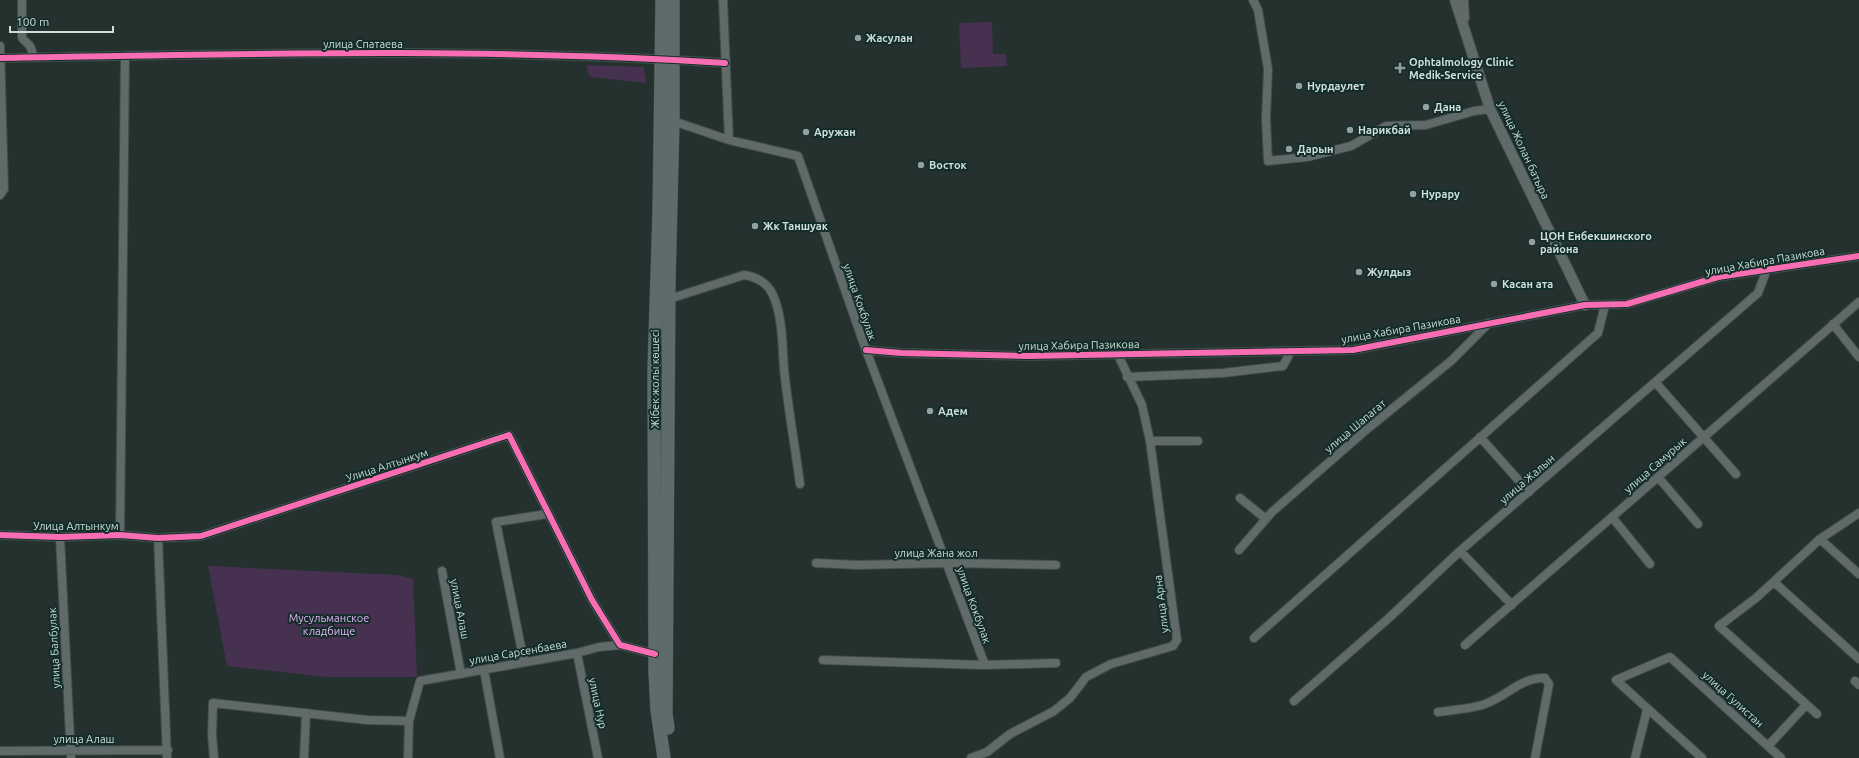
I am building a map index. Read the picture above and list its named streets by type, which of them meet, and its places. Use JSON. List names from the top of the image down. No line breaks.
{"streets":{"main road":["Жібек жолы көшесі"],"street":["улица Спатаева","улица Жолан батыра","улица Хабира Пазикова","улица Кокбулак","улица Шапагат","Улица Алтынкум","улица Самурык","улица Жалын","улица Жана жол","улица Арна","улица Алаш","улица Балбулак","улица Сарсенбаева","улица Гулистан","улица Нур"]},"crossings":[["улица Спатаева","Жібек жолы көшесі"],["улица Жолан батыра","улица Хабира Пазикова"],["улица Хабира Пазикова","улица Кокбулак"],["улица Хабира Пазикова","улица Шапагат"],["улица Хабира Пазикова","улица Жалын"],["улица Хабира Пазикова","улица Арна"],["улица Кокбулак","Жібек жолы көшесі"],["улица Кокбулак","улица Жана жол"],["Улица Алтынкум","улица Балбулак"],["Улица Алтынкум","улица Сарсенбаева"],["улица Алаш","улица Балбулак"],["улица Алаш","улица Сарсенбаева"],["улица Сарсенбаева","улица Нур"]],"parks":["Мусульманское кладбище"],"places":{"other":["Жасулан","Нурдаулет","Дана","Нарикбай","Аружан","Дарын","Восток","Нурару","Жк Таншуак","ЦОН Енбекшинского района","Жулдыз","Касан ата","Адем"],"health":["Ophtalmology Clinic Medik-Service"]},"scale_bar":"100 m"}
